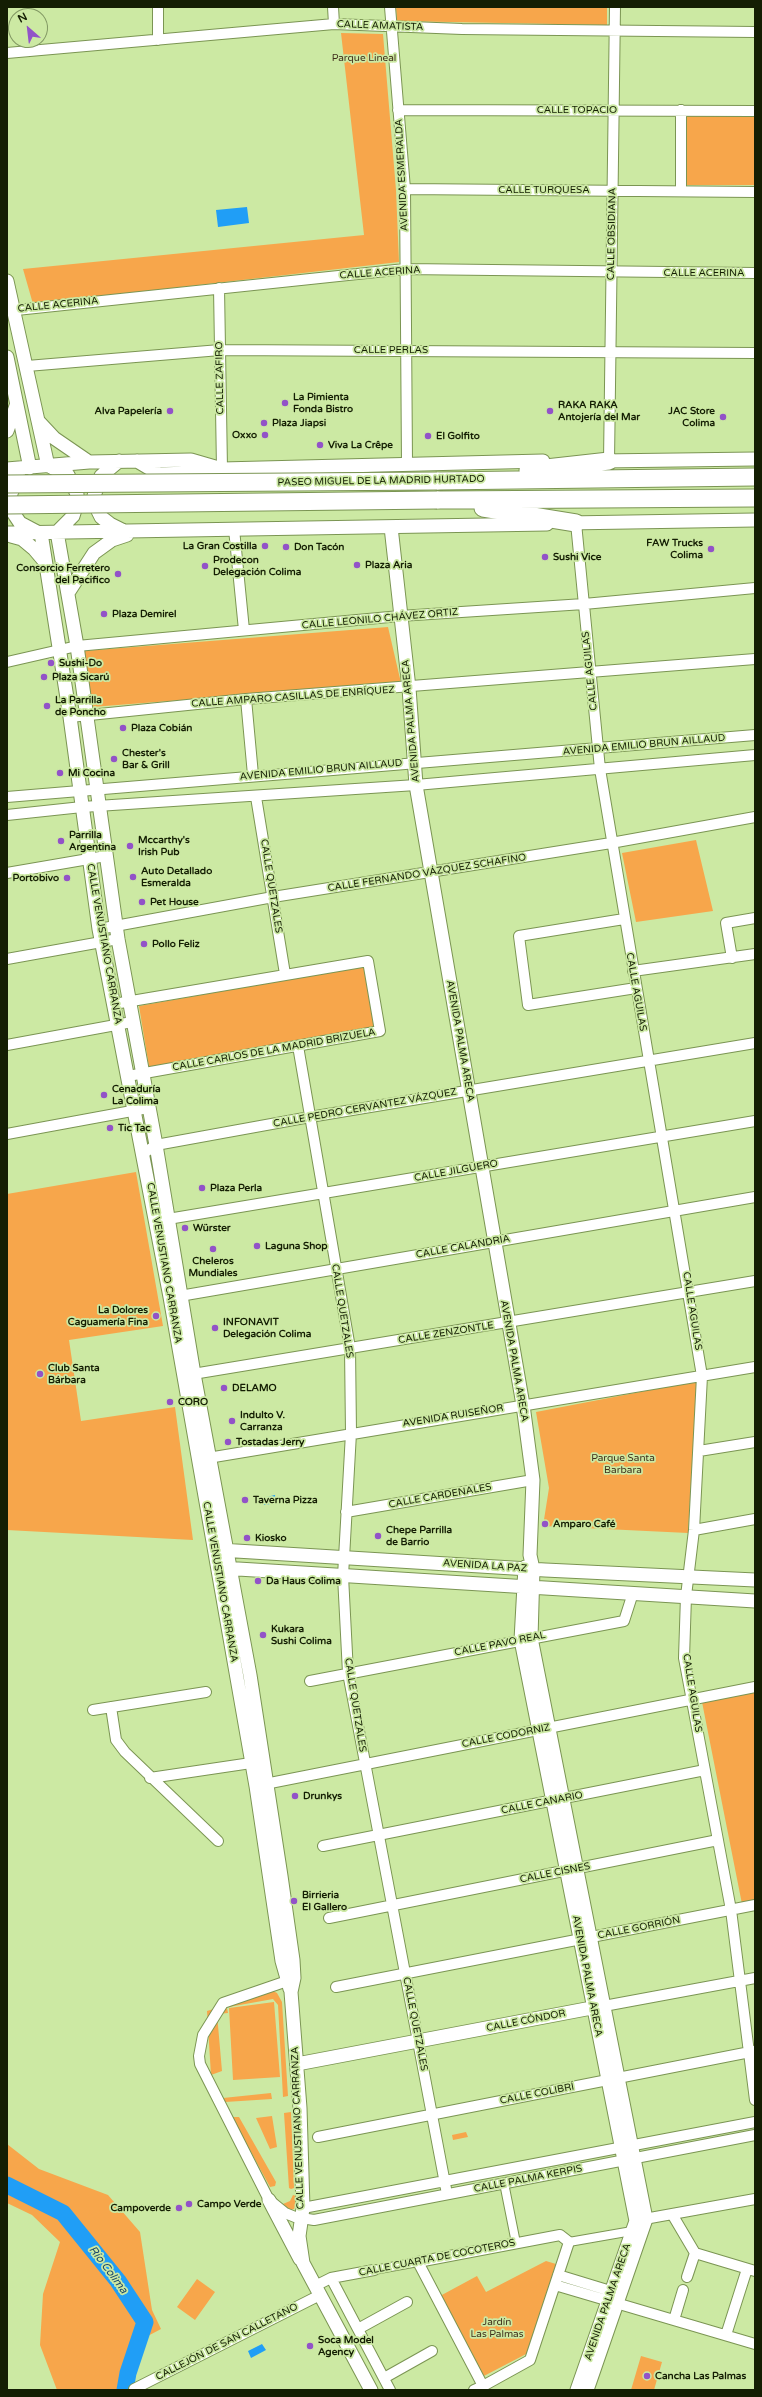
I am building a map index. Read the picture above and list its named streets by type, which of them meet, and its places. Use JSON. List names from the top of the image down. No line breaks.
{"streets":{"highway":["PASEO MIGUEL DE LA MADRID HURTADO"],"street":["CALLE AMATISTA","CALLE TOPACIO","AVENIDA ESMERALDA","CALLE TURQUESA","CALLE OBSIDIANA","CALLE ACERINA","CALLE PERLAS","CALLE ZAFIRO","CALLE LEONILO CHÁVEZ ORTIZ","CALLE AGUILAS","CALLE AMPARO CASILLAS DE ENRÍQUEZ","AVENIDA PALMA ARECA","AVENIDA EMILIO BRUN AILLAUD","CALLE FERNANDO VÁZQUEZ SCHAFINO","CALLE QUETZALES","CALLE VENUSTIANO CARRANZA","CALLE CARLOS DE LA MADRID BRIZUELA","CALLE PEDRO CERVANTEZ VÁZQUEZ","CALLE JILGUERO","CALLE CALANDRIA","CALLE ZENZONTLE","AVENIDA RUISEÑOR","CALLE CARDENALES","AVENIDA LA PAZ","CALLE PAVO REAL","CALLE CODORNIZ","CALLE CANARIO","CALLE CISNES","CALLE GORRIÓN","CALLE CÓNDOR","CALLE COLIBRÍ","CALLE PALMA KERPIS","CALLE CUARTA DE COCOTEROS","CALLEJÓN DE SAN CALLETANO"]},"crossings":[["CALLE AMATISTA","AVENIDA ESMERALDA"],["CALLE AMATISTA","CALLE OBSIDIANA"],["CALLE TOPACIO","AVENIDA ESMERALDA"],["CALLE TOPACIO","CALLE OBSIDIANA"],["AVENIDA ESMERALDA","CALLE TURQUESA"],["AVENIDA ESMERALDA","CALLE ACERINA"],["AVENIDA ESMERALDA","CALLE PERLAS"],["CALLE TURQUESA","CALLE OBSIDIANA"],["CALLE OBSIDIANA","CALLE ACERINA"],["CALLE OBSIDIANA","CALLE PERLAS"],["CALLE ACERINA","CALLE ZAFIRO"],["CALLE PERLAS","CALLE ZAFIRO"],["CALLE LEONILO CHÁVEZ ORTIZ","CALLE AGUILAS"],["CALLE LEONILO CHÁVEZ ORTIZ","AVENIDA PALMA ARECA"],["CALLE LEONILO CHÁVEZ ORTIZ","CALLE VENUSTIANO CARRANZA"],["CALLE AGUILAS","CALLE AMPARO CASILLAS DE ENRÍQUEZ"],["CALLE AGUILAS","AVENIDA EMILIO BRUN AILLAUD"],["CALLE AGUILAS","CALLE FERNANDO VÁZQUEZ SCHAFINO"],["CALLE AGUILAS","CALLE PEDRO CERVANTEZ VÁZQUEZ"],["CALLE AGUILAS","CALLE JILGUERO"],["CALLE AGUILAS","CALLE CALANDRIA"],["CALLE AGUILAS","CALLE ZENZONTLE"],["CALLE AGUILAS","AVENIDA RUISEÑOR"],["CALLE AGUILAS","AVENIDA LA PAZ"],["CALLE AGUILAS","CALLE CODORNIZ"],["CALLE AGUILAS","CALLE CANARIO"],["CALLE AGUILAS","CALLE CISNES"],["CALLE AGUILAS","CALLE GORRIÓN"],["CALLE AGUILAS","CALLE CÓNDOR"],["CALLE AGUILAS","CALLE COLIBRÍ"],["CALLE AMPARO CASILLAS DE ENRÍQUEZ","AVENIDA PALMA ARECA"],["CALLE AMPARO CASILLAS DE ENRÍQUEZ","CALLE VENUSTIANO CARRANZA"],["AVENIDA PALMA ARECA","AVENIDA EMILIO BRUN AILLAUD"],["AVENIDA PALMA ARECA","CALLE FERNANDO VÁZQUEZ SCHAFINO"],["AVENIDA PALMA ARECA","CALLE PEDRO CERVANTEZ VÁZQUEZ"],["AVENIDA PALMA ARECA","CALLE JILGUERO"],["AVENIDA PALMA ARECA","CALLE CALANDRIA"],["AVENIDA PALMA ARECA","CALLE ZENZONTLE"],["AVENIDA PALMA ARECA","AVENIDA RUISEÑOR"],["AVENIDA PALMA ARECA","CALLE CARDENALES"],["AVENIDA PALMA ARECA","AVENIDA LA PAZ"],["AVENIDA PALMA ARECA","CALLE PAVO REAL"],["AVENIDA PALMA ARECA","CALLE CODORNIZ"],["AVENIDA PALMA ARECA","CALLE CANARIO"],["AVENIDA PALMA ARECA","CALLE CISNES"],["AVENIDA PALMA ARECA","CALLE GORRIÓN"],["AVENIDA PALMA ARECA","CALLE CÓNDOR"],["AVENIDA PALMA ARECA","CALLE COLIBRÍ"],["AVENIDA PALMA ARECA","CALLE PALMA KERPIS"],["AVENIDA EMILIO BRUN AILLAUD","CALLE QUETZALES"],["AVENIDA EMILIO BRUN AILLAUD","CALLE VENUSTIANO CARRANZA"],["CALLE FERNANDO VÁZQUEZ SCHAFINO","CALLE QUETZALES"],["CALLE FERNANDO VÁZQUEZ SCHAFINO","CALLE VENUSTIANO CARRANZA"],["CALLE QUETZALES","CALLE CARLOS DE LA MADRID BRIZUELA"],["CALLE QUETZALES","CALLE PEDRO CERVANTEZ VÁZQUEZ"],["CALLE QUETZALES","CALLE JILGUERO"],["CALLE QUETZALES","CALLE CALANDRIA"],["CALLE QUETZALES","CALLE ZENZONTLE"],["CALLE QUETZALES","AVENIDA RUISEÑOR"],["CALLE QUETZALES","CALLE CARDENALES"],["CALLE QUETZALES","AVENIDA LA PAZ"],["CALLE QUETZALES","CALLE PAVO REAL"],["CALLE QUETZALES","CALLE CODORNIZ"],["CALLE QUETZALES","CALLE CANARIO"],["CALLE QUETZALES","CALLE CISNES"],["CALLE QUETZALES","CALLE GORRIÓN"],["CALLE QUETZALES","CALLE CÓNDOR"],["CALLE QUETZALES","CALLE COLIBRÍ"],["CALLE QUETZALES","CALLE PALMA KERPIS"],["CALLE VENUSTIANO CARRANZA","CALLE CARLOS DE LA MADRID BRIZUELA"],["CALLE VENUSTIANO CARRANZA","CALLE PEDRO CERVANTEZ VÁZQUEZ"],["CALLE VENUSTIANO CARRANZA","CALLE JILGUERO"],["CALLE VENUSTIANO CARRANZA","CALLE CALANDRIA"],["CALLE VENUSTIANO CARRANZA","CALLE ZENZONTLE"],["CALLE VENUSTIANO CARRANZA","AVENIDA RUISEÑOR"],["CALLE VENUSTIANO CARRANZA","AVENIDA LA PAZ"],["CALLE VENUSTIANO CARRANZA","CALLE CODORNIZ"],["CALLE VENUSTIANO CARRANZA","CALLE CÓNDOR"],["CALLE VENUSTIANO CARRANZA","CALLE PALMA KERPIS"],["CALLE VENUSTIANO CARRANZA","CALLE CUARTA DE COCOTEROS"],["CALLE VENUSTIANO CARRANZA","CALLEJÓN DE SAN CALLETANO"],["AVENIDA LA PAZ","CALLE PAVO REAL"],["CALLE CUARTA DE COCOTEROS","CALLEJÓN DE SAN CALLETANO"]],"water":["Río Colima"],"parks":["Parque Lineal","Parque Santa Barbara","Jardín Las Palmas"],"places":["La Pimienta Fonda Bistro","Alva Papelería","RAKA RAKA Antojería del Mar","JAC Store Colima","Plaza Jiapsi","Oxxo","El Golfito","Viva La Crêpe","La Gran Costilla","Don Tacón","FAW Trucks Colima","Sushi Vice","Plaza Aria","Prodecon Delegación Colima","Consorcio Ferretero del Pacifico","Plaza Demirel","Sushi-Do","Plaza Sicarú","La Parrilla de Poncho","Plaza Cobián","Chester's Bar & Grill","Mi Cocina","Parrilla Argentina","Mccarthy's Irish Pub","Auto Detallado Esmeralda","Portobivo","Pet House","Pollo Feliz","Cenaduría La Colima","Tic Tac","Plaza Perla","Würster","Laguna Shop","Cheleros Mundiales","La Dolores Caguamería Fina","INFONAVIT Delegación Colima","Club Santa Bárbara","DELAMO","CORO","Indulto V. Carranza","Tostadas Jerry","Taverna Pizza","Amparo Café","Chepe Parrilla de Barrio","Kiosko","Da Haus Colima","Kukara Sushi Colima","Drunkys","Birrieria El Gallero","Campo Verde","Campoverde","Soca Model Agency","Cancha Las Palmas"],"north":"top left"}
